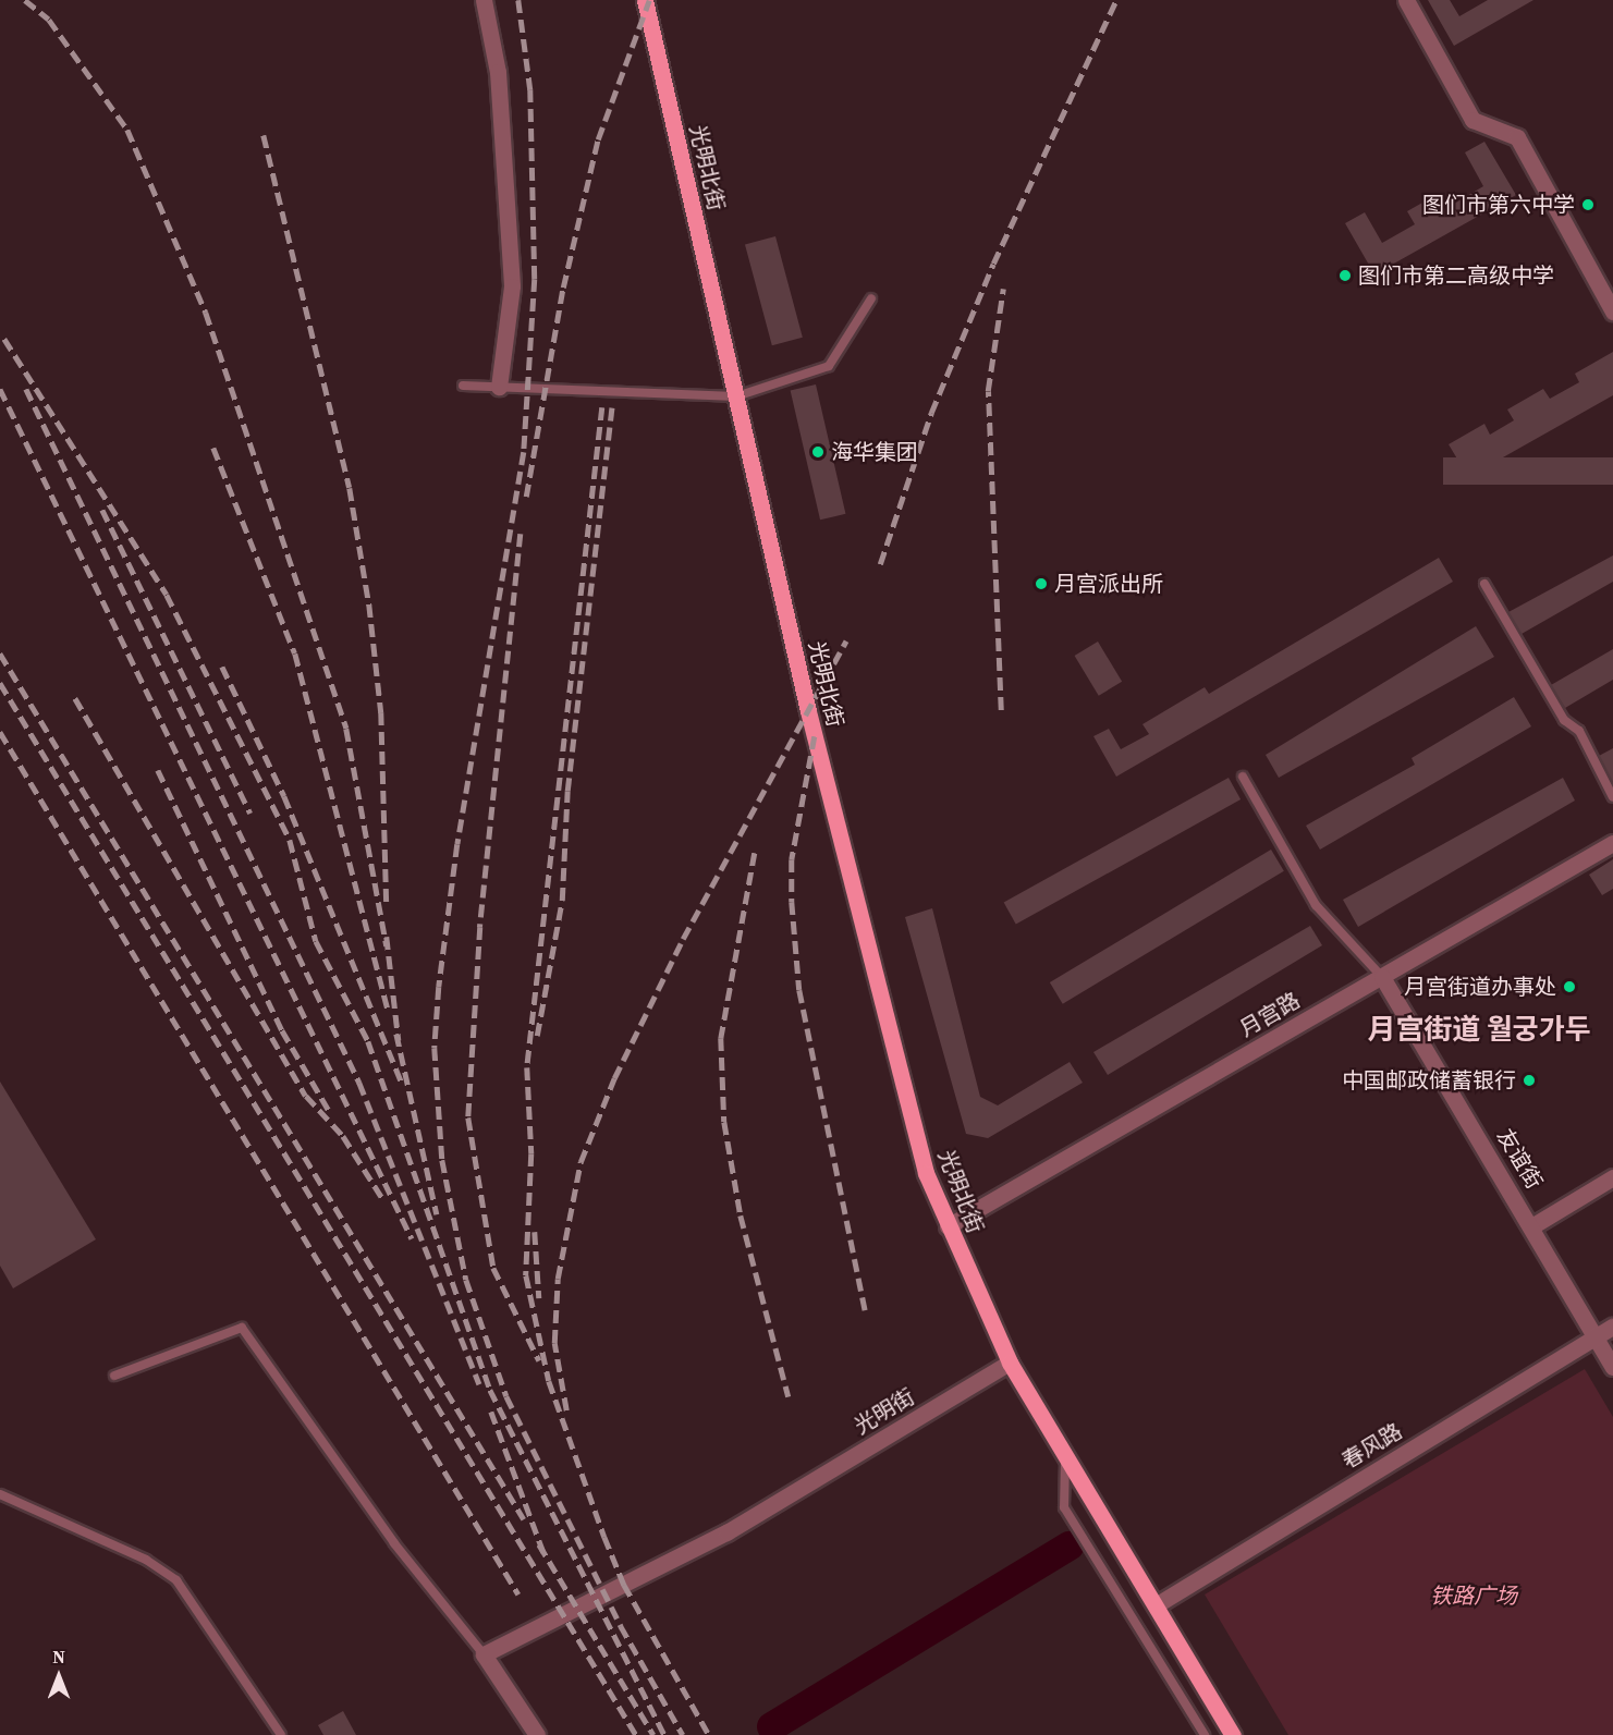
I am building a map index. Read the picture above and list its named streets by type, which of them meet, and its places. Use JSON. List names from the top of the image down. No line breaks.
{"streets":{"main road":["光明北街"],"street":["月宫路","友谊街","光明街","春风路"]},"crossings":[["光明北街","月宫路"],["光明北街","光明街"],["月宫路","友谊街"],["友谊街","春风路"]],"districts":["月宫街道 월궁가두"],"parks":["铁路广场"],"places":["图们市第六中学","图们市第二高级中学","海华集团","月宫派出所","月宫街道办事处","中国邮政储蓄银行"],"north":"top"}
